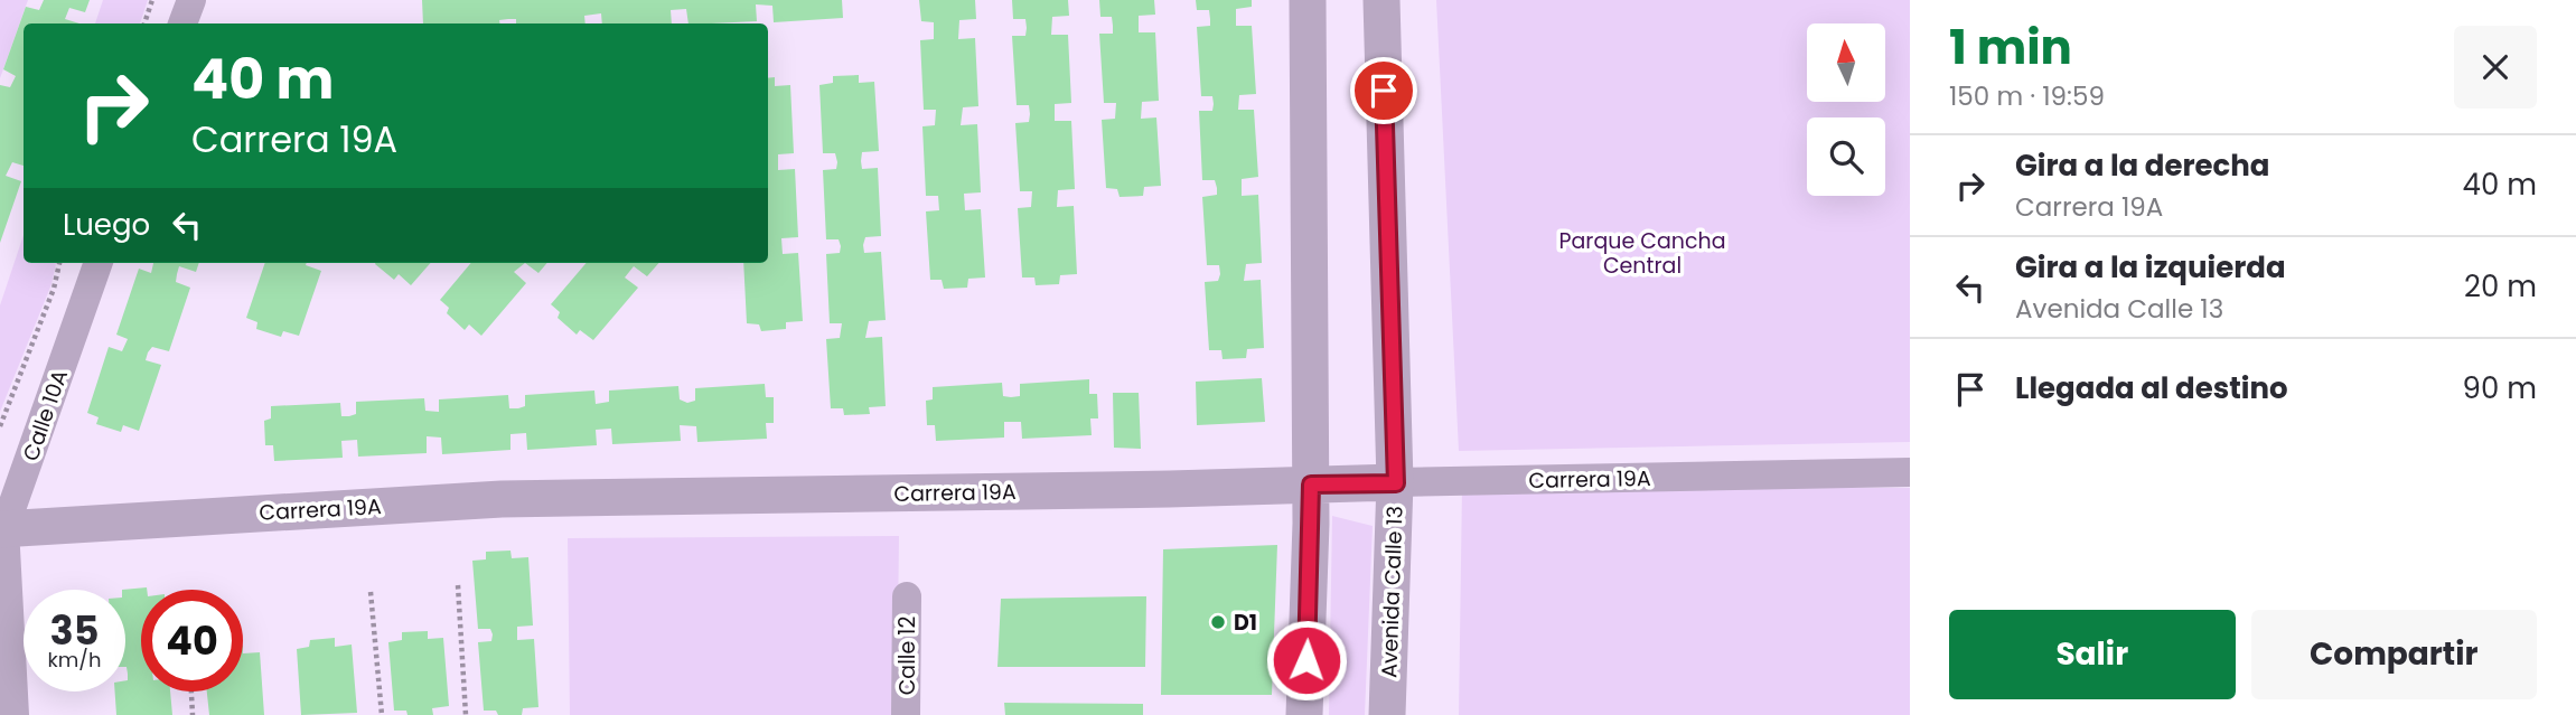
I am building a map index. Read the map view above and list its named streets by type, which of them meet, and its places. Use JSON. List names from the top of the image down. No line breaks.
{"streets":{"street":["Calle 10A","Carrera 19A","Avenida Calle 13","Calle 12"]},"crossings":[["Calle 10A","Carrera 19A"],["Carrera 19A","Avenida Calle 13"]],"parks":["Parque Cancha Central"],"places":["D1"],"north":"top","page":{"heading":["1 min","150 m · 19:59"],"turn":["40 m","Carrera 19A"],"list":[{"name":"Gira a la derecha","note":"Carrera 19A","value":"40 m"},{"name":"Gira a la izquierda","note":"Avenida Calle 13","value":"20 m"},{"name":"Llegada al destino","value":"90 m"}],"then":"Luego","speed":"35 km/h","limit":"40","buttons":["Salir","Compartir"]}}
